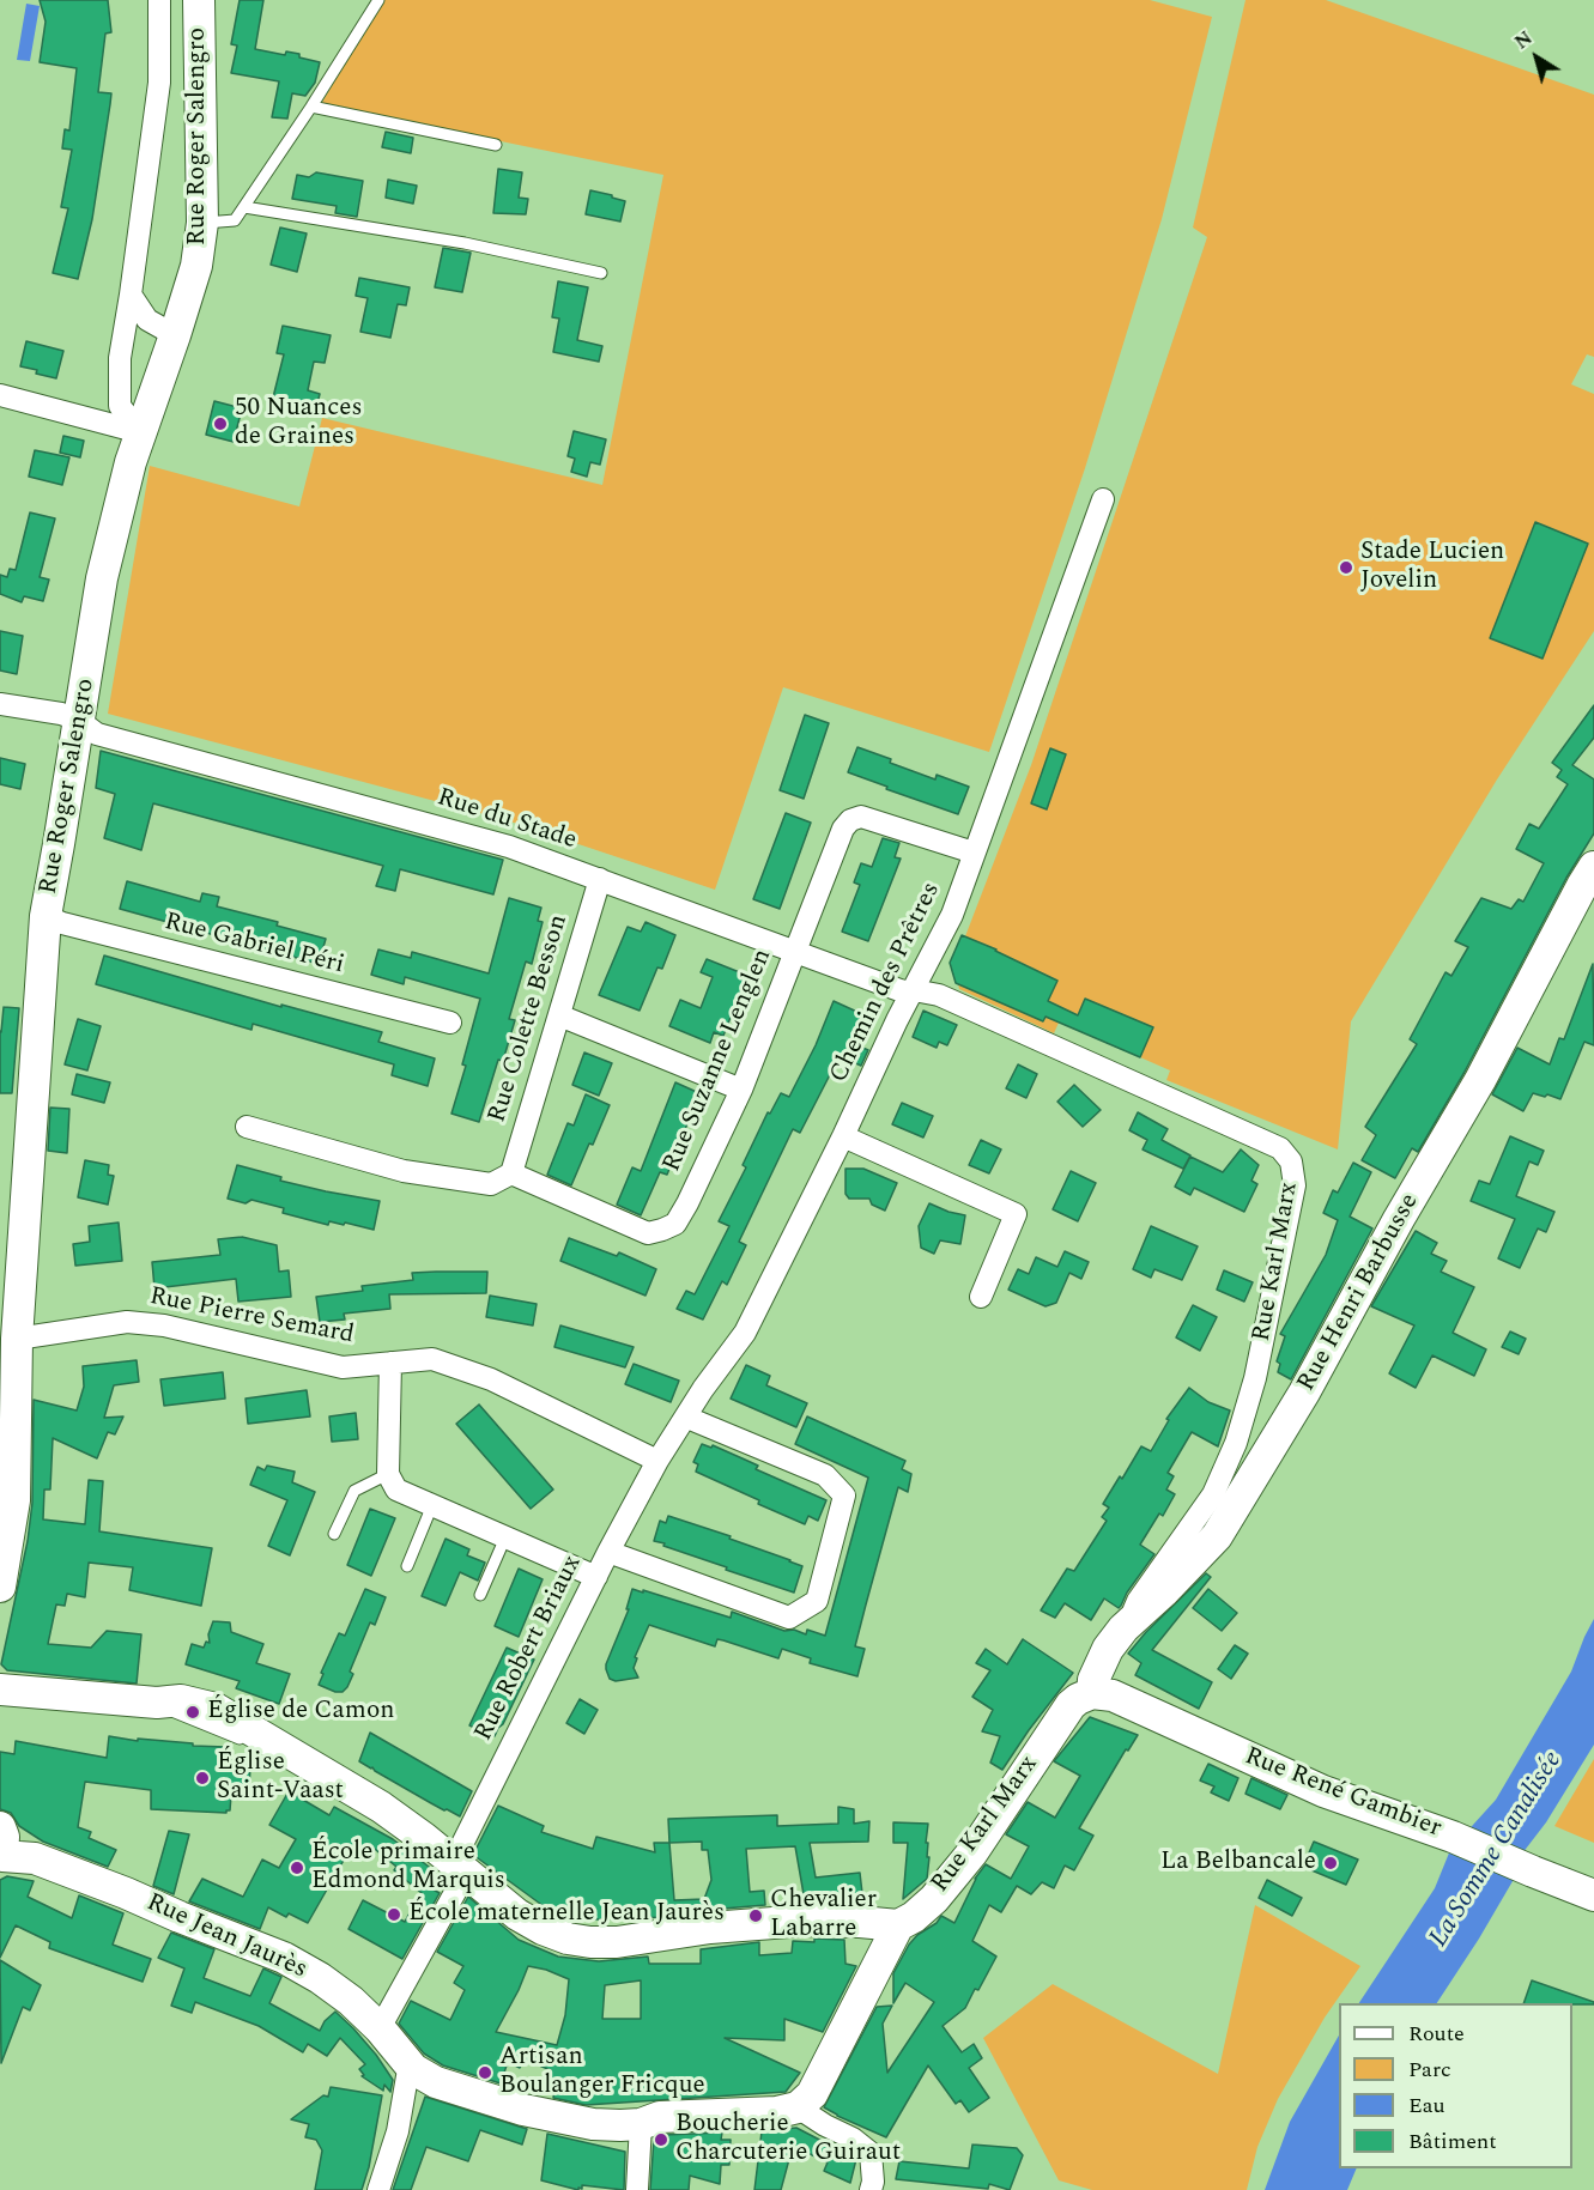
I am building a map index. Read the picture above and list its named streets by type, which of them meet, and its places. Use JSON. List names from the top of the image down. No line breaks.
{"streets":{"street":["Rue Roger Salengro","Rue du Stade","Rue Gabriel Péri","Chemin des Prêtres","Rue Colette Besson","Rue Suzanne Lenglen","Rue Karl Marx","Rue Henri Barbusse","Rue Pierre Semard","Rue Robert Briaux","Rue René Gambier","Rue Jean Jaurès"]},"crossings":[["Rue Roger Salengro","Rue du Stade"],["Rue Roger Salengro","Rue Gabriel Péri"],["Rue Roger Salengro","Rue Pierre Semard"],["Rue du Stade","Chemin des Prêtres"],["Rue du Stade","Rue Colette Besson"],["Rue du Stade","Rue Suzanne Lenglen"],["Rue du Stade","Rue Karl Marx"],["Chemin des Prêtres","Rue Suzanne Lenglen"],["Chemin des Prêtres","Rue Karl Marx"],["Chemin des Prêtres","Rue Pierre Semard"],["Chemin des Prêtres","Rue Robert Briaux"],["Rue Colette Besson","Rue Suzanne Lenglen"],["Rue Karl Marx","Rue Henri Barbusse"],["Rue Karl Marx","Rue René Gambier"],["Rue Karl Marx","Rue Jean Jaurès"],["Rue Henri Barbusse","Rue René Gambier"],["Rue Pierre Semard","Rue Robert Briaux"],["Rue Robert Briaux","Rue Jean Jaurès"]],"water":["La Somme Canalisée"],"places":["50 Nuances de Graines","Stade Lucien Jovelin","Église de Camon","Église Saint-Vaast","La Belbancale","École primaire Edmond Marquis","École maternelle Jean Jaurès","Chevalier Labarre","Artisan Boulanger Fricque","Boucherie Charcuterie Guiraut"],"legend":["Route","Parc","Eau","Bâtiment"],"north":"top left"}
